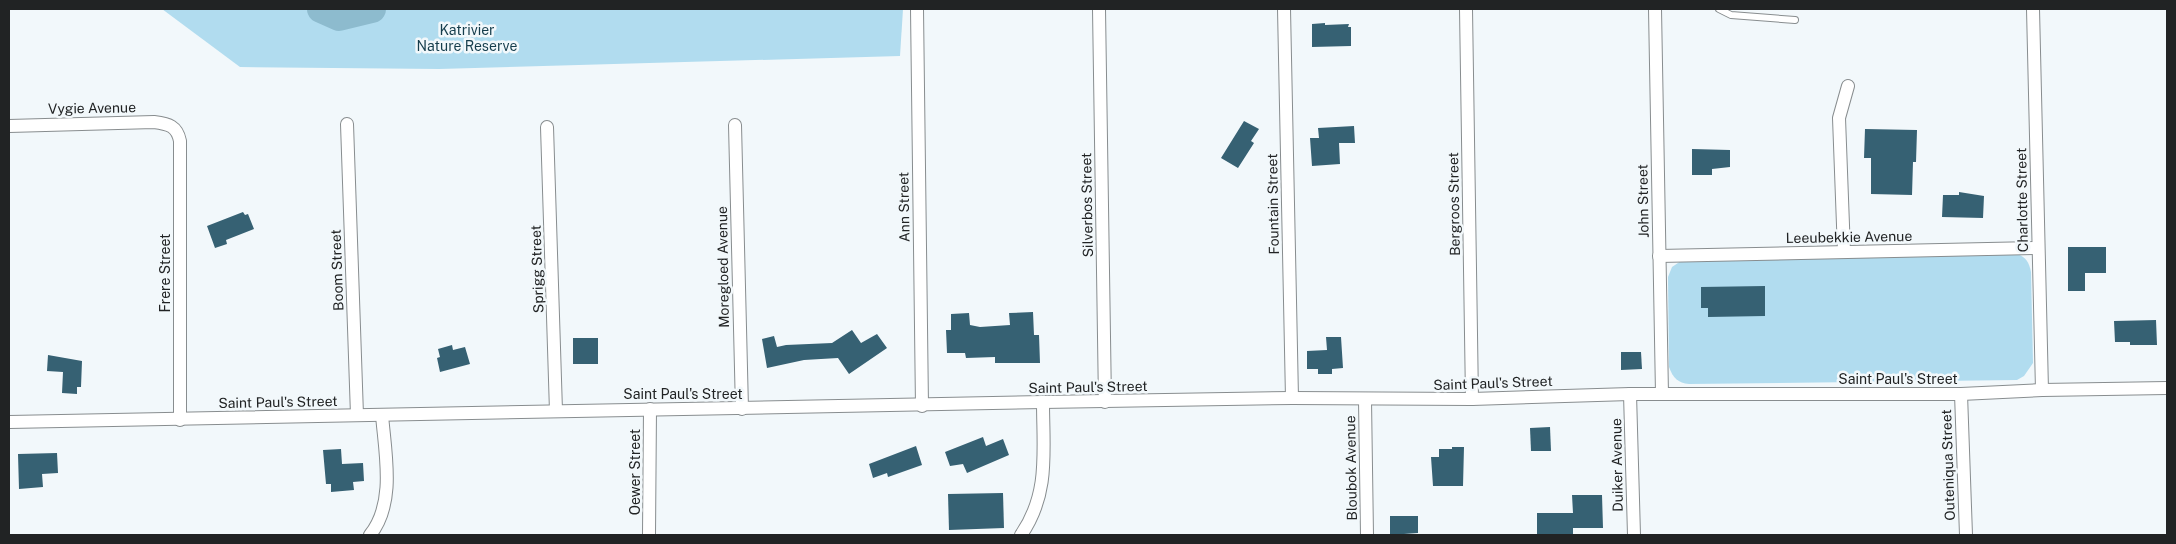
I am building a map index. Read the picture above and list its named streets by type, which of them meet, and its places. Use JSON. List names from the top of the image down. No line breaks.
{"streets":{"street":["Vygie Avenue","Charlotte Street","John Street","Fountain Street","Bergroos Street","Silverbos Street","Ann Street","Leeubekkie Avenue","Moregloed Avenue","Sprigg Street","Boom Street","Frere Street","Saint Paul's Street","Duiker Avenue","Outeniqua Street","Bloubok Avenue","Oewer Street"]},"crossings":[["Vygie Avenue","Frere Street"],["Charlotte Street","Leeubekkie Avenue"],["Charlotte Street","Saint Paul's Street"],["John Street","Leeubekkie Avenue"],["John Street","Saint Paul's Street"],["Fountain Street","Saint Paul's Street"],["Bergroos Street","Saint Paul's Street"],["Silverbos Street","Saint Paul's Street"],["Ann Street","Saint Paul's Street"],["Moregloed Avenue","Saint Paul's Street"],["Sprigg Street","Saint Paul's Street"],["Boom Street","Saint Paul's Street"],["Frere Street","Saint Paul's Street"],["Saint Paul's Street","Duiker Avenue"],["Saint Paul's Street","Outeniqua Street"],["Saint Paul's Street","Bloubok Avenue"],["Saint Paul's Street","Oewer Street"]],"parks":["Katrivier Nature Reserve"]}
